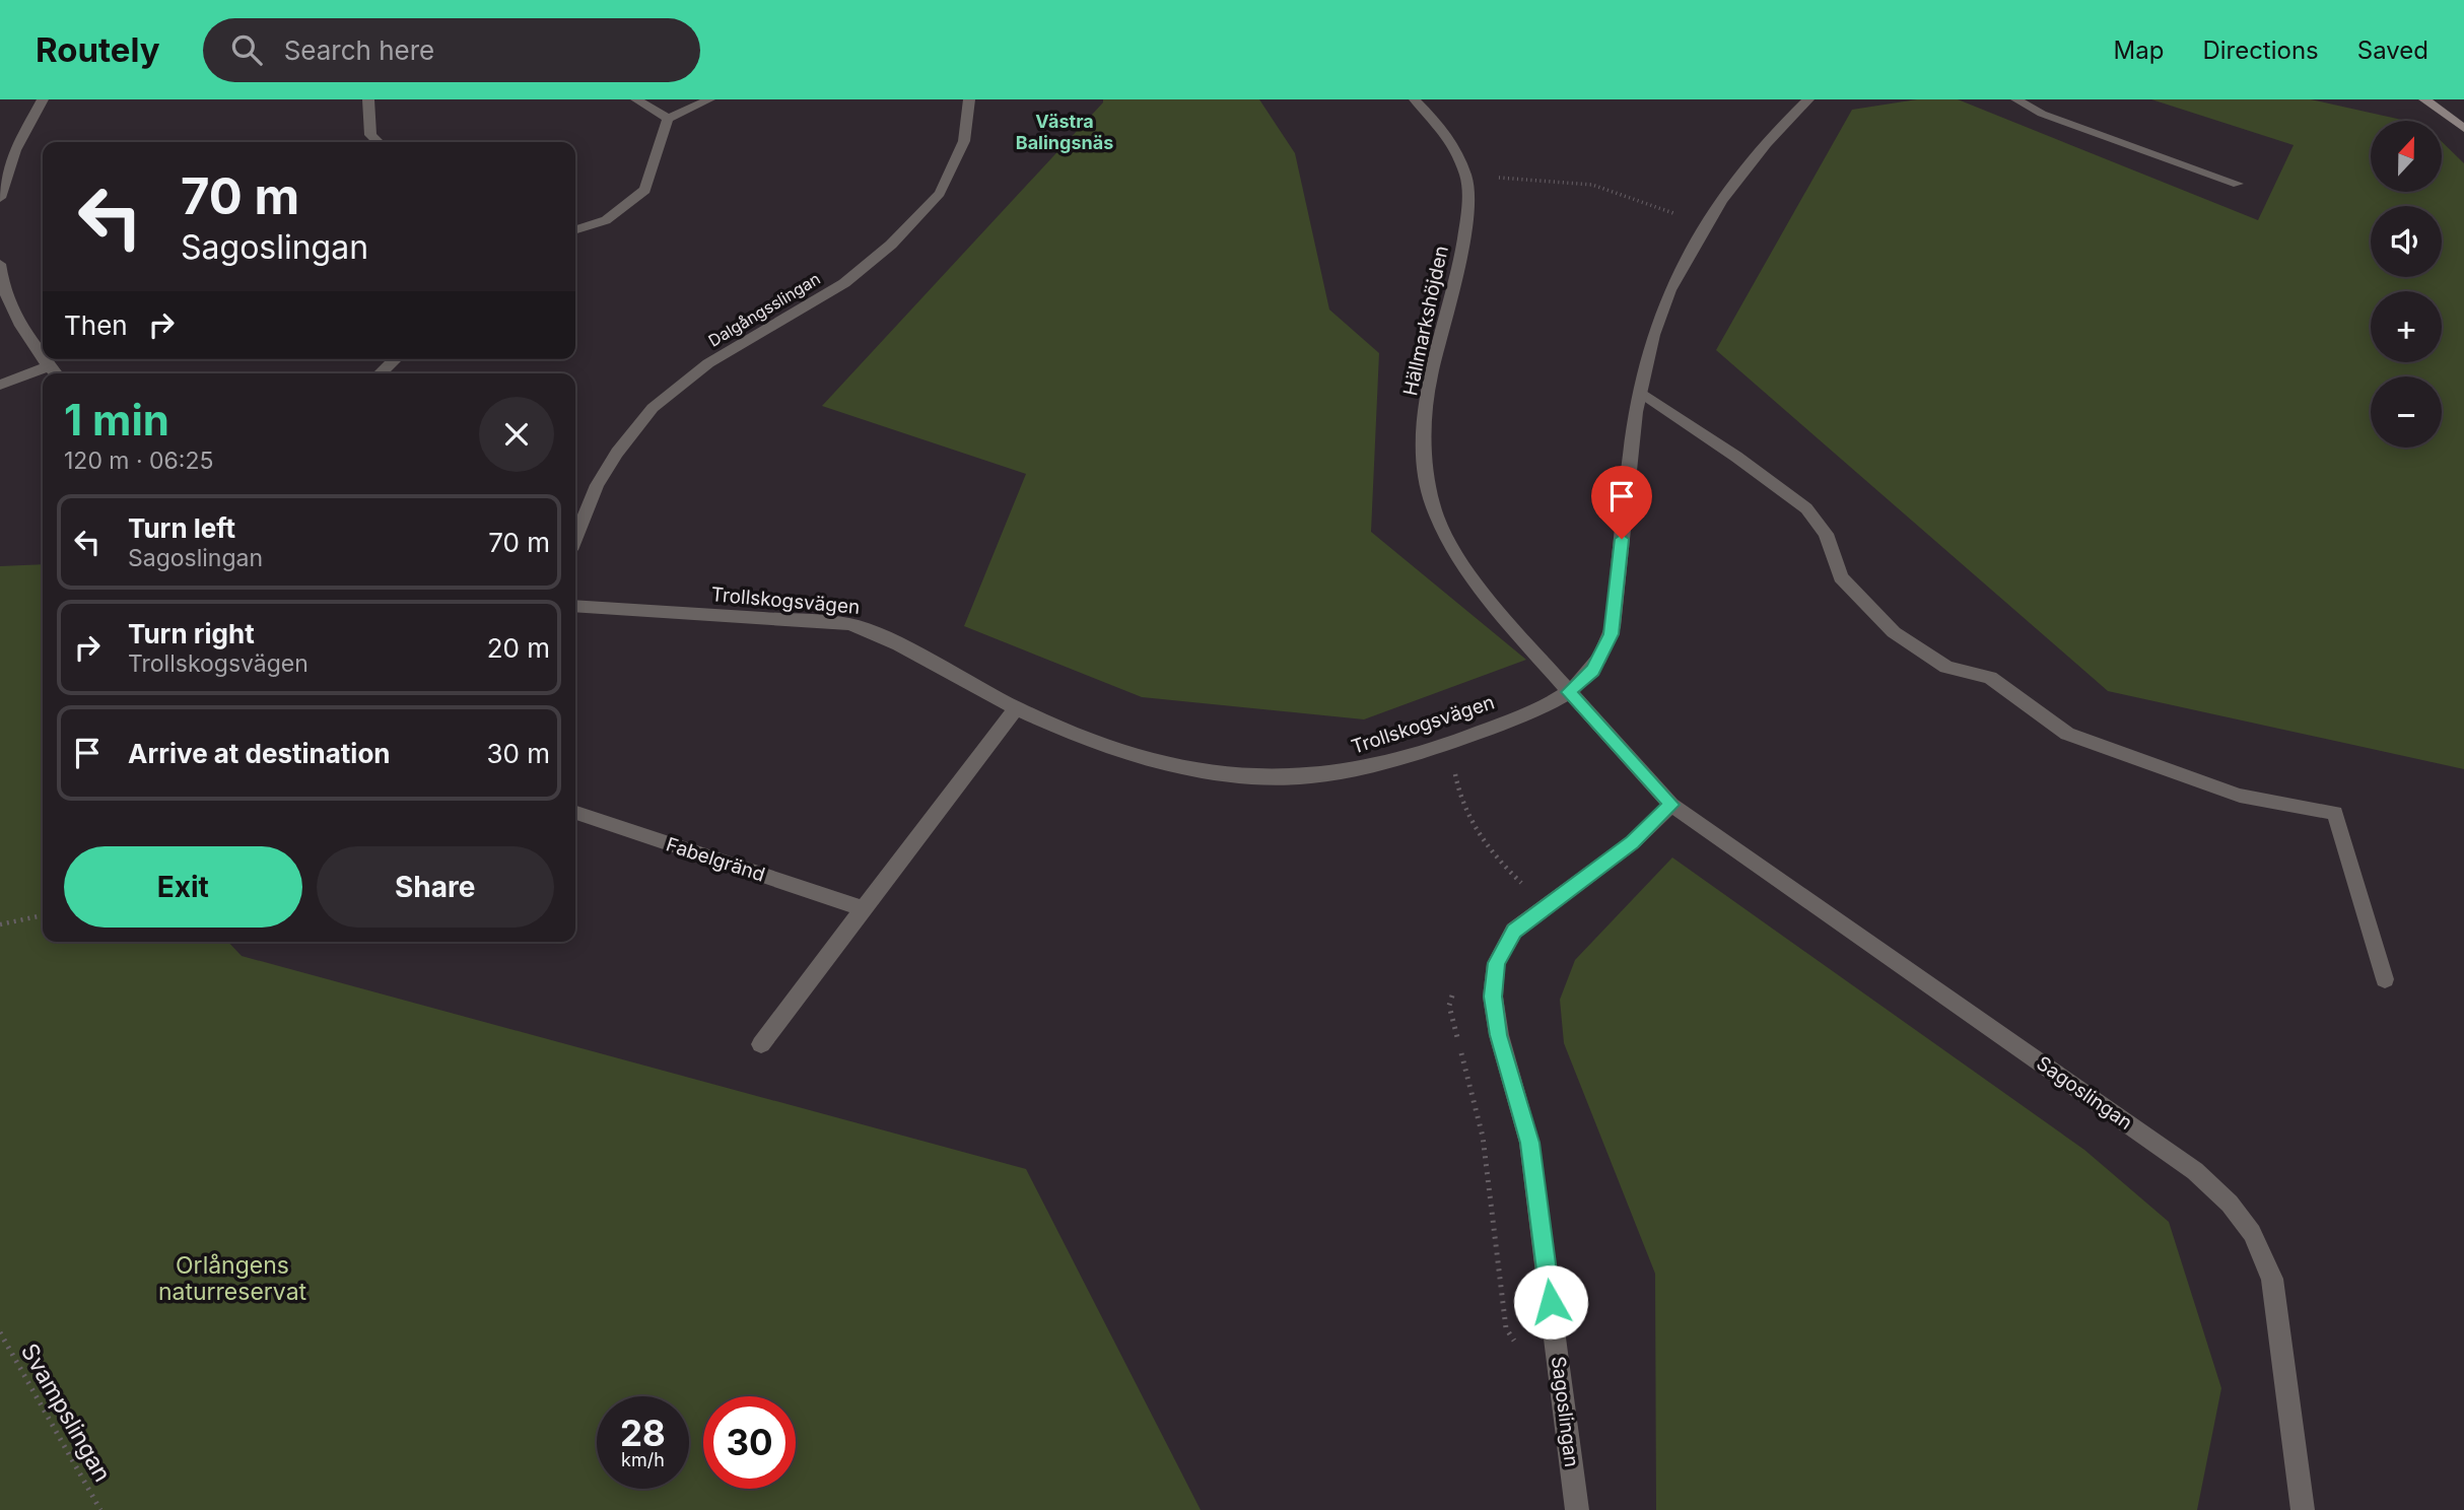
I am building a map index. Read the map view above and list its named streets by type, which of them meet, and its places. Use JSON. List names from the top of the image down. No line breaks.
{"streets":{"street":["Dalgångsslingan","Hällmarkshöjden","Trollskogsvägen","Fabelgränd","Sagoslingan"],"path":["Svampslingan"]},"crossings":[["Hällmarkshöjden","Trollskogsvägen"],["Hällmarkshöjden","Sagoslingan"],["Trollskogsvägen","Sagoslingan"]],"districts":["Västra Balingsnäs"],"parks":["Orlångens naturreservat"],"north":"top","page":{"header":"Routely","search":"Search here","nav":["Map","Directions","Saved"],"map_buttons":["+","−"],"turn":["70 m","Sagoslingan"],"then":"Then","heading":["1 min","120 m · 06:25"],"list":[{"name":"Turn left","note":"Sagoslingan","value":"70 m"},{"name":"Turn right","note":"Trollskogsvägen","value":"20 m"},{"name":"Arrive at destination","value":"30 m"}],"buttons":["Exit","Share"],"speed":"28 km/h","limit":"30"}}
